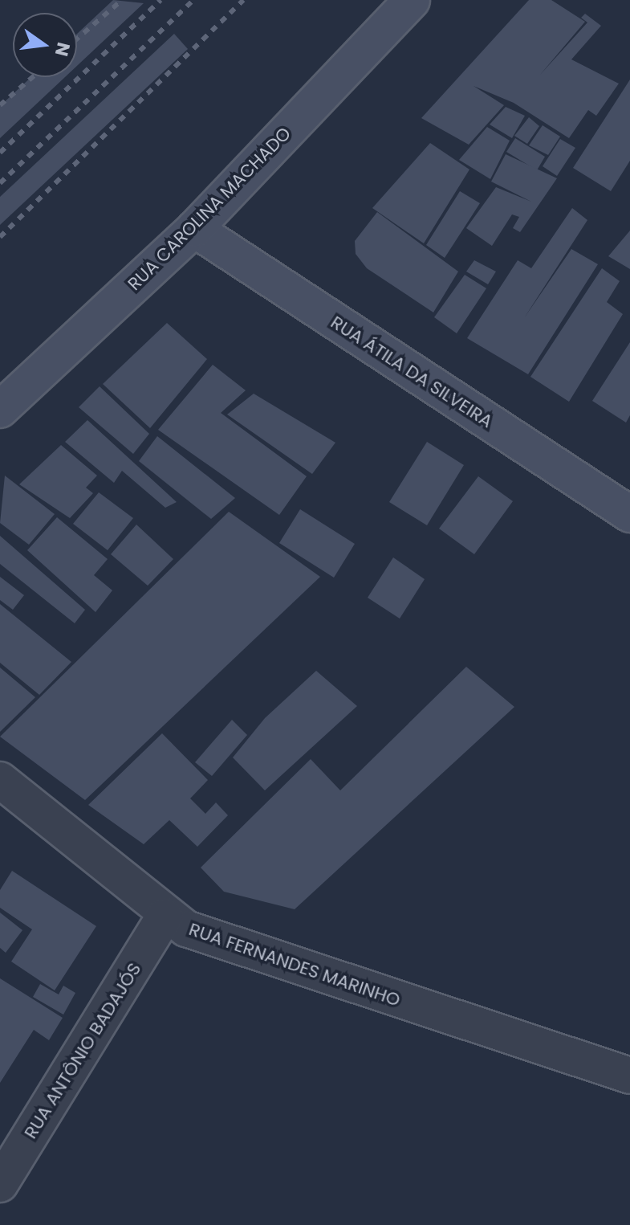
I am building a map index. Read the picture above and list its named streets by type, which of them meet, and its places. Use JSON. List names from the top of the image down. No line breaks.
{"streets":{"main road":["RUA CAROLINA MACHADO","RUA ÁTILA DA SILVEIRA"],"street":["RUA FERNANDES MARINHO","RUA ANTÔNIO BADAJÓS"]},"crossings":[["RUA CAROLINA MACHADO","RUA ÁTILA DA SILVEIRA"],["RUA FERNANDES MARINHO","RUA ANTÔNIO BADAJÓS"]],"north":"right"}
